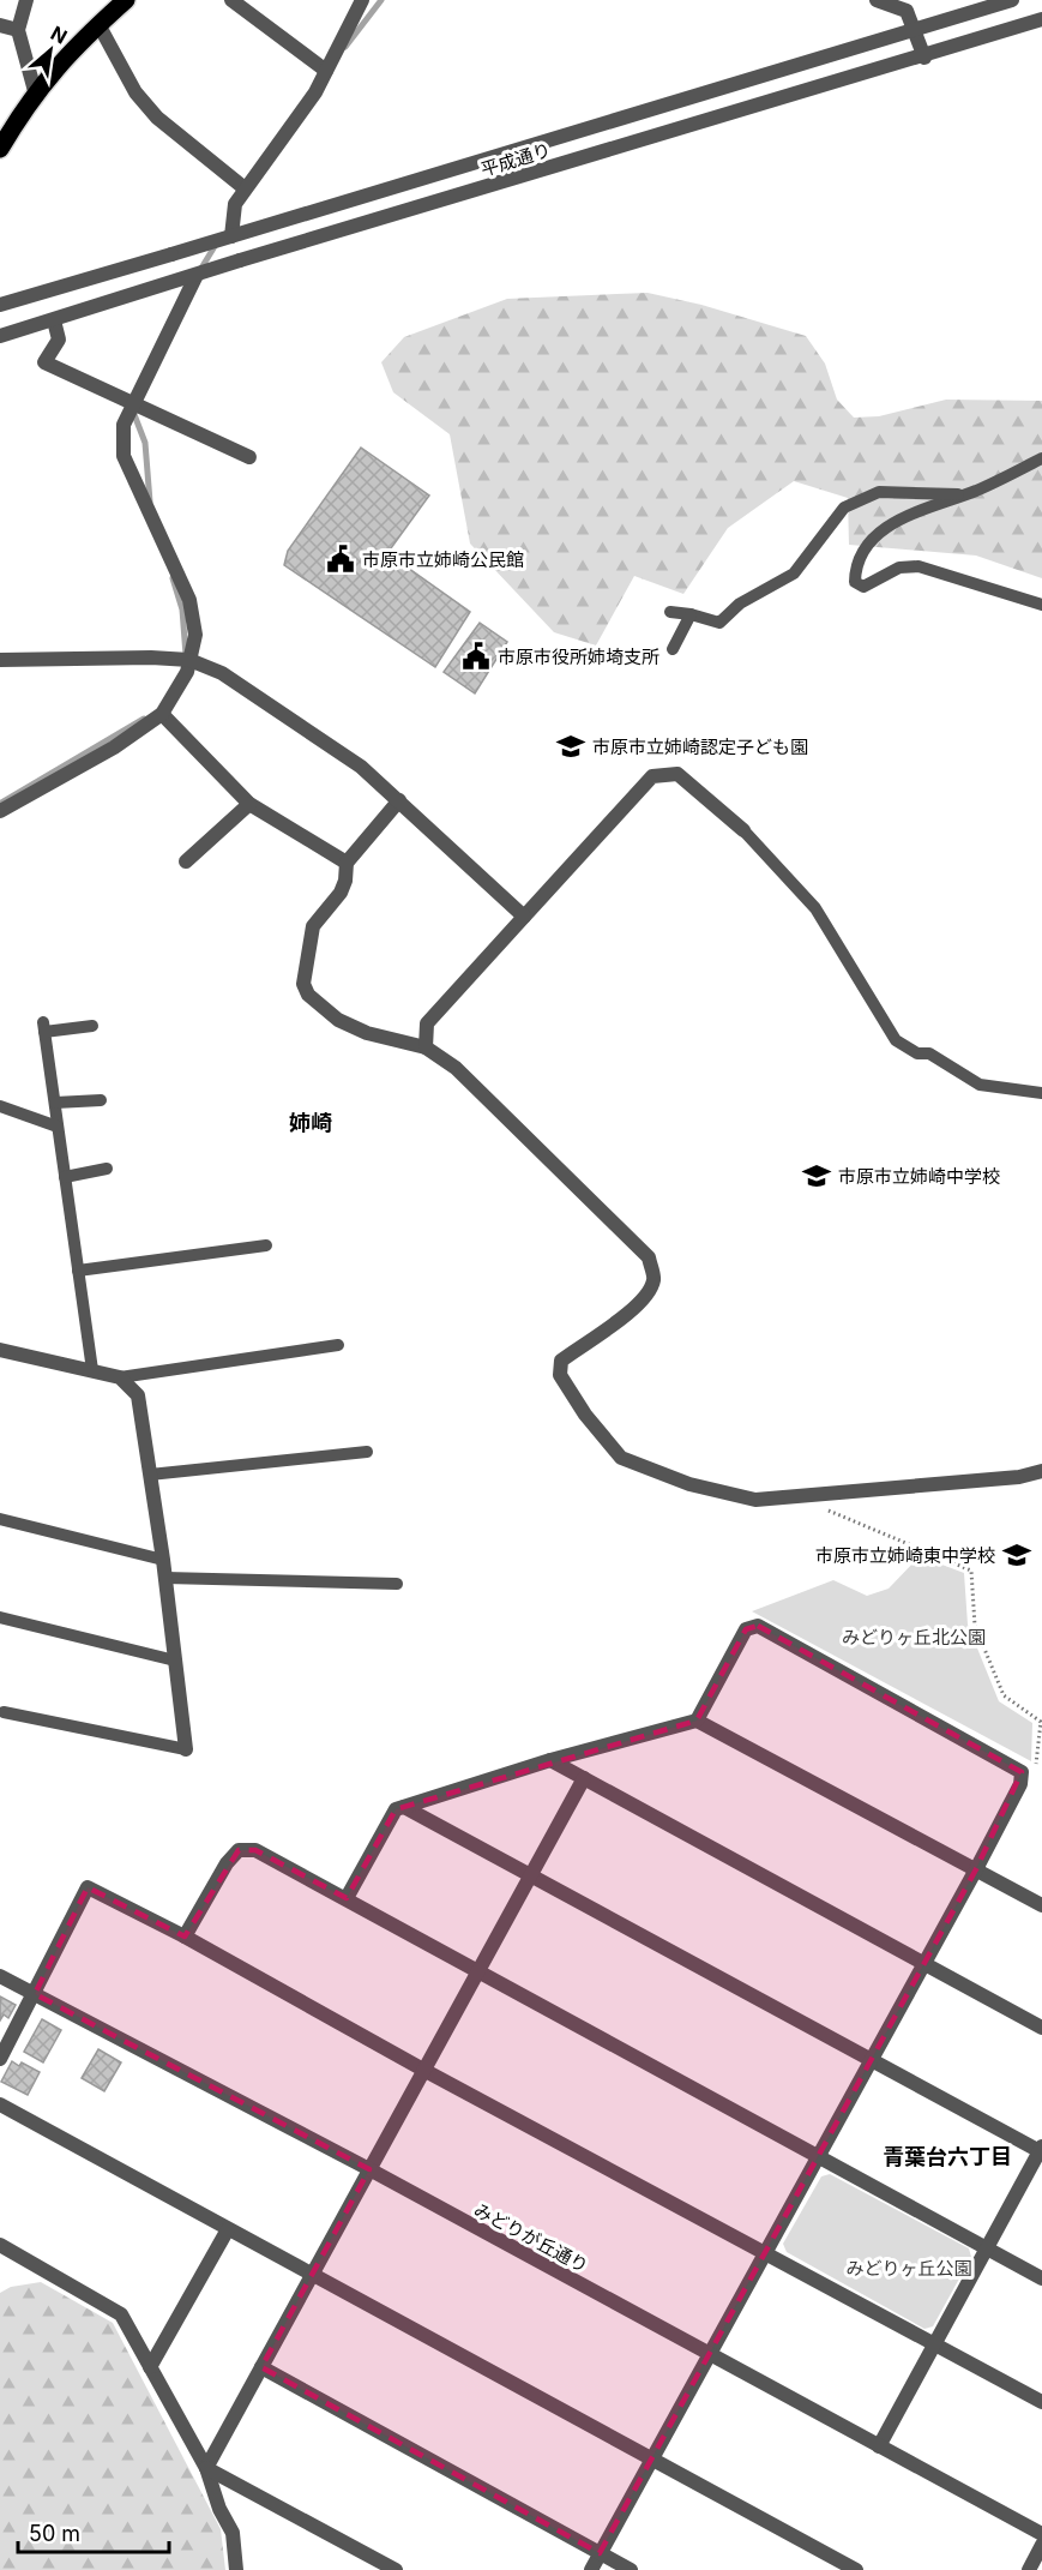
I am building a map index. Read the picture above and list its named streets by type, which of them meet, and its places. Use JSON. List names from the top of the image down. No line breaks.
{"streets":{"street":["平成通り","みどりが丘通り"]},"districts":["姉崎","青葉台六丁目"],"parks":["みどりヶ丘北公園","みどりヶ丘公園"],"places":{"public building":["市原市立姉崎公民館","市原市役所姉埼支所"],"school or university":["市原市立姉崎認定子ども園","市原市立姉崎中学校","市原市立姉崎東中学校"]},"scale_bar":"50 m","north":"top right"}
